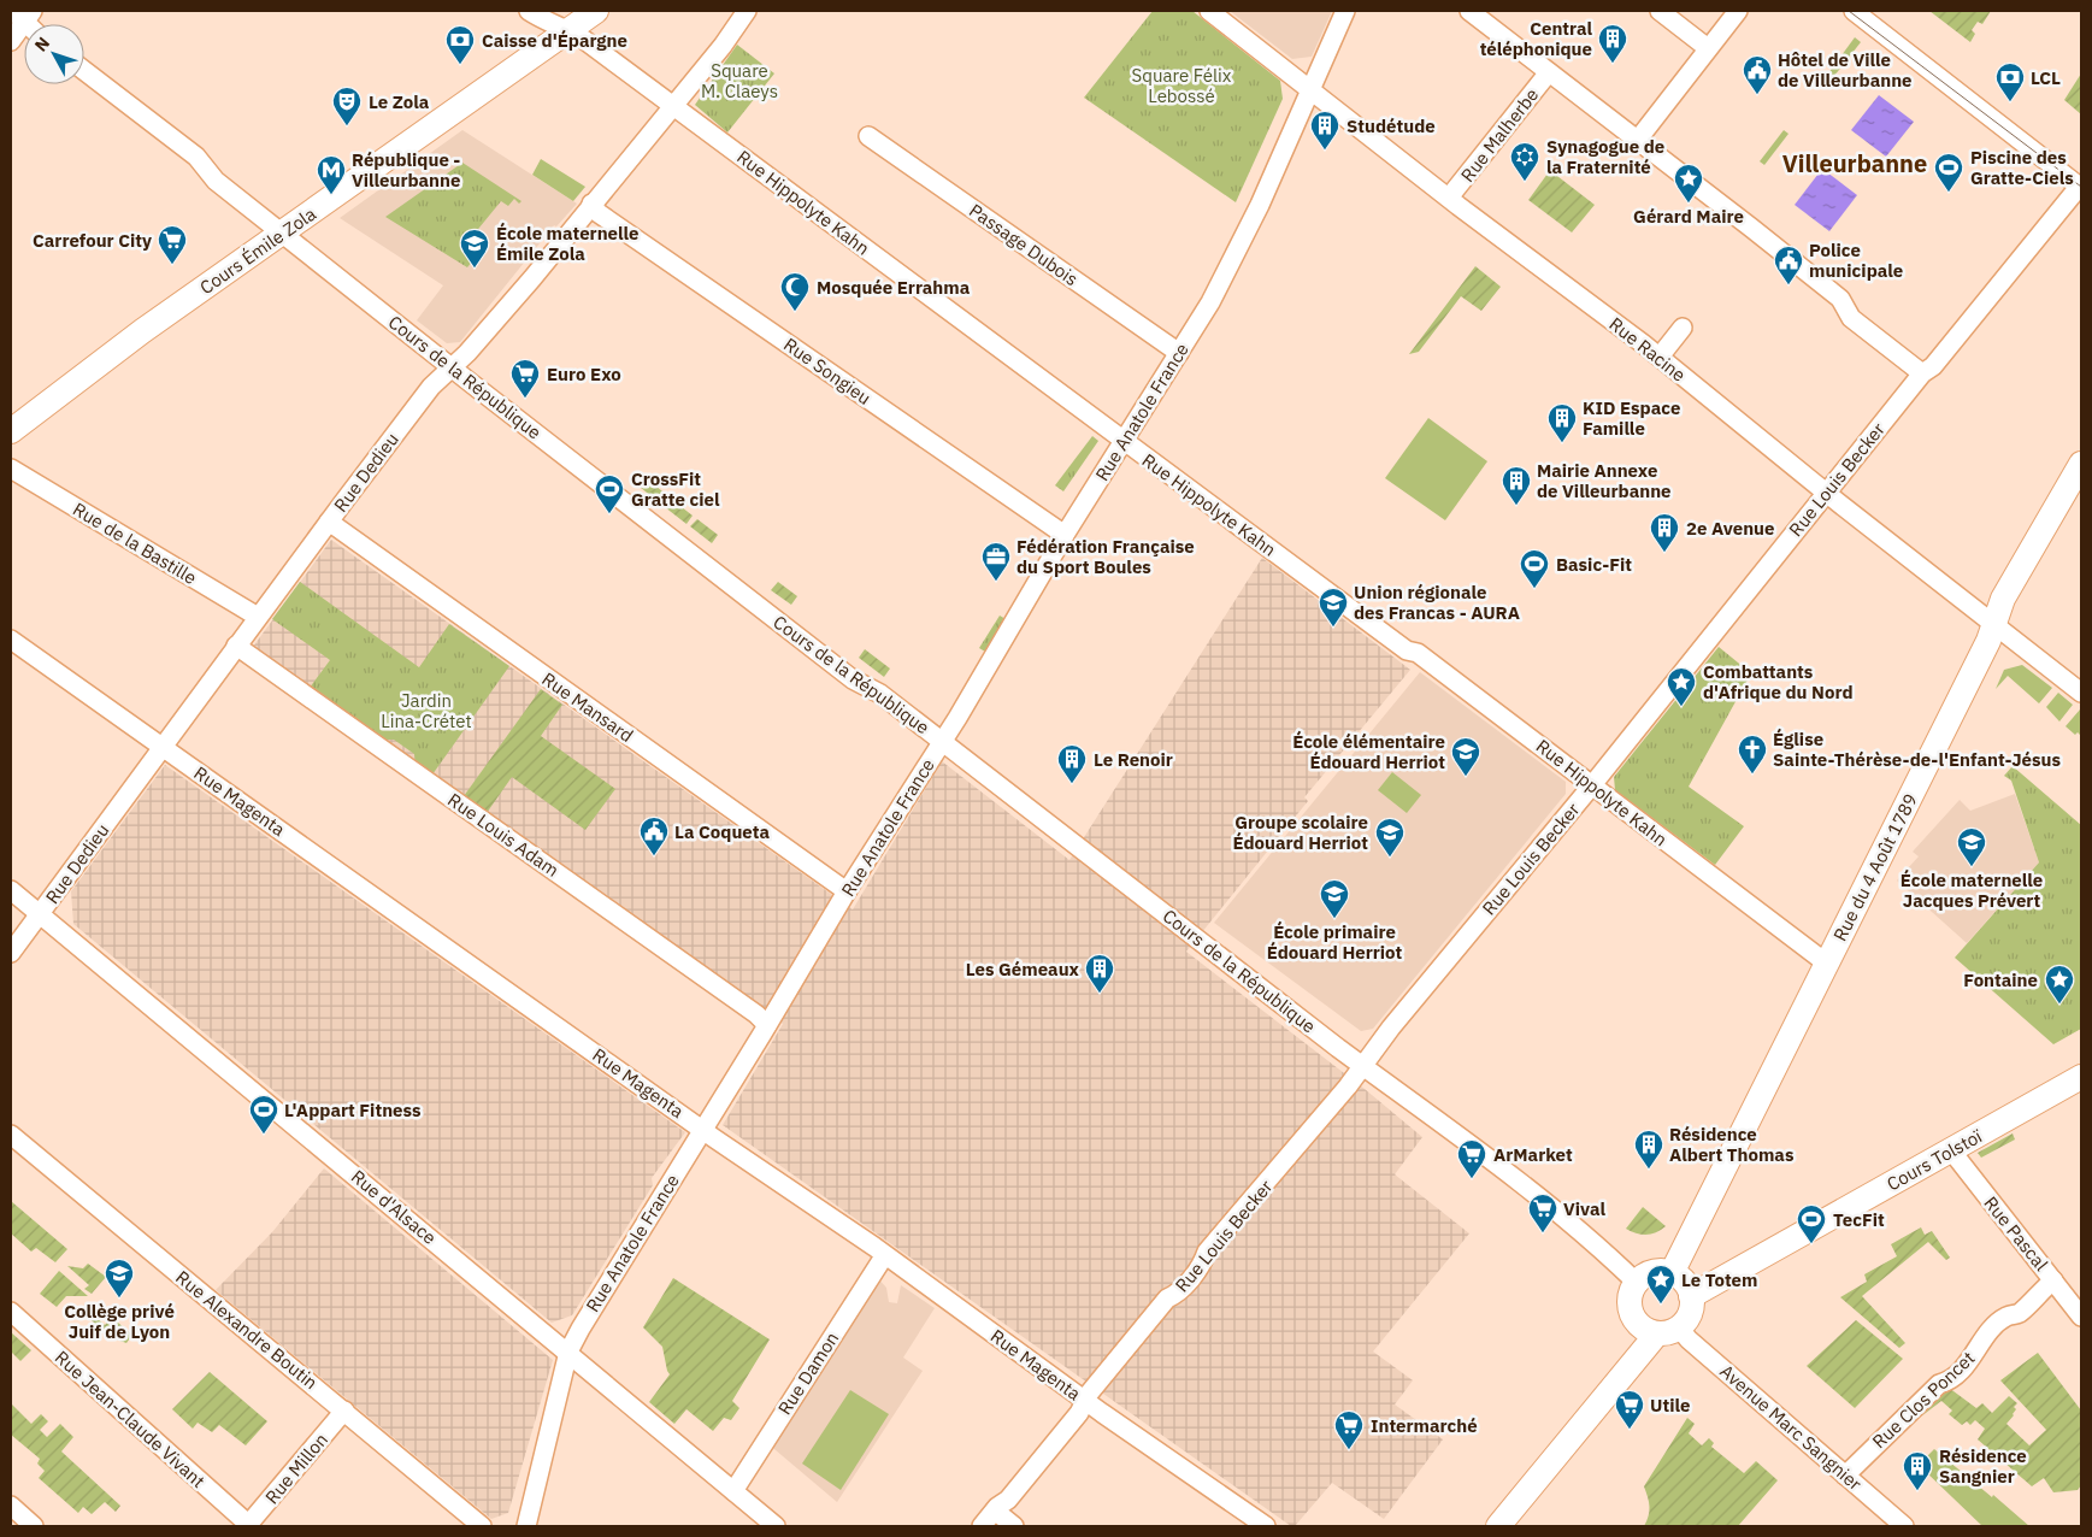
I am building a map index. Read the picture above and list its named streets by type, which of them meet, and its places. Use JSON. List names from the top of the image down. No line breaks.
{"streets":{"main road":["Cours Émile Zola","Rue du 4 Août 1789","Cours Tolstoï"],"street":["Rue Malherbe","Rue Hippolyte Kahn","Passage Dubois","Rue Racine","Rue Songieu","Cours de la République","Rue Anatole France","Rue Dedieu","Rue Louis Becker","Rue de la Bastille","Rue Mansard","Rue Magenta","Rue Louis Adam","Rue d'Alsace","Rue Pascal","Rue Alexandre Boutin","Rue Damon","Rue Clos Poncet","Rue Jean-Claude Vivant","Avenue Marc Sangnier","Rue Millon"]},"crossings":[["Rue Malherbe","Rue Racine"],["Rue Hippolyte Kahn","Cours Émile Zola"],["Rue Hippolyte Kahn","Rue Anatole France"],["Rue Hippolyte Kahn","Rue Dedieu"],["Rue Hippolyte Kahn","Rue Louis Becker"],["Rue Hippolyte Kahn","Rue du 4 Août 1789"],["Passage Dubois","Rue Anatole France"],["Cours Émile Zola","Cours de la République"],["Rue Racine","Rue Anatole France"],["Rue Racine","Rue Louis Becker"],["Rue Racine","Rue du 4 Août 1789"],["Rue Songieu","Rue Anatole France"],["Rue Songieu","Rue Dedieu"],["Cours de la République","Rue Anatole France"],["Cours de la République","Rue Dedieu"],["Cours de la République","Rue Louis Becker"],["Cours de la République","Rue du 4 Août 1789"],["Cours de la République","Cours Tolstoï"],["Cours de la République","Avenue Marc Sangnier"],["Rue Anatole France","Rue Mansard"],["Rue Anatole France","Rue Magenta"],["Rue Anatole France","Rue Louis Adam"],["Rue Anatole France","Rue d'Alsace"],["Rue Dedieu","Rue de la Bastille"],["Rue Dedieu","Rue Mansard"],["Rue Dedieu","Rue Magenta"],["Rue Dedieu","Rue Louis Adam"],["Rue Dedieu","Rue d'Alsace"],["Rue Louis Becker","Rue Magenta"],["Rue Magenta","Rue Damon"],["Rue du 4 Août 1789","Cours Tolstoï"],["Rue du 4 Août 1789","Avenue Marc Sangnier"],["Cours Tolstoï","Rue Pascal"],["Cours Tolstoï","Avenue Marc Sangnier"],["Rue d'Alsace","Rue Damon"],["Rue Pascal","Rue Clos Poncet"],["Rue Alexandre Boutin","Rue Millon"],["Rue Clos Poncet","Avenue Marc Sangnier"],["Rue Jean-Claude Vivant","Rue Millon"]],"districts":["Villeurbanne"],"parks":["Square M. Claeys","Square Félix Lebossé","Jardin Lina-Crétet"],"places":{"building":["Central téléphonique","Studétude","KID Espace Famille","Mairie Annexe de Villeurbanne","2e Avenue","Le Renoir","Les Gémeaux","Résidence Albert Thomas","Résidence Sangnier"],"bank":["Caisse d'Épargne","LCL"],"public building":["Hôtel de Ville de Villeurbanne","Police municipale","La Coqueta"],"theatre":["Le Zola"],"synagogue":["Synagogue de la Fraternité"],"sports":["Piscine des Gratte-Ciels","CrossFit Gratte ciel","Basic-Fit","L'Appart Fitness","TecFit"],"metro station":["République - Villeurbanne"],"place":["Gérard Maire","Combattants d'Afrique du Nord","Fontaine","Le Totem"],"supermarket":["Carrefour City","Euro Exo","ArMarket","Vival","Utile","Intermarché"],"school or university":["École maternelle Émile Zola","Union régionale des Francas - AURA","École élémentaire Édouard Herriot","Groupe scolaire Édouard Herriot","École maternelle Jacques Prévert","École primaire Édouard Herriot","Collège privé Juif de Lyon"],"mosque":["Mosquée Errahma"],"office":["Fédération Française du Sport Boules"],"church":["Église Sainte-Thérèse-de-l'Enfant-Jésus"]},"north":"top left"}
